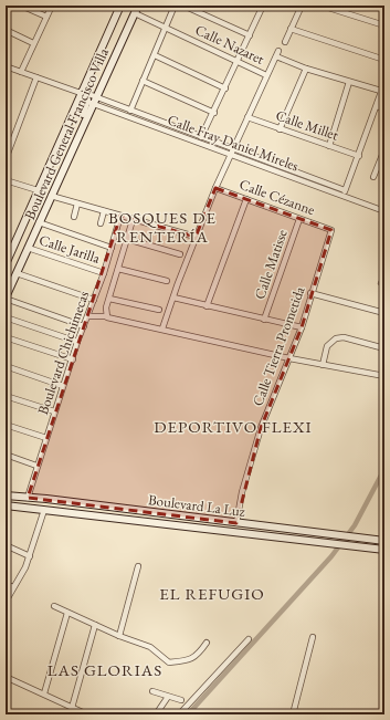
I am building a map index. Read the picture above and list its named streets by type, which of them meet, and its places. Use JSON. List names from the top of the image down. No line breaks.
{"streets":{"main road":["Boulevard General Francisco Villa","Boulevard La Luz"],"street":["Calle Nazaret","Calle Millet","Calle Fray Daniel Mireles","Calle Cézanne","Calle Jarilla","Calle Matisse","Calle Tierra Prometida","Boulevard Chichimecas"]},"crossings":[["Calle Nazaret","Boulevard General Francisco Villa"],["Boulevard General Francisco Villa","Calle Fray Daniel Mireles"],["Boulevard General Francisco Villa","Calle Jarilla"],["Calle Cézanne","Calle Matisse"],["Calle Cézanne","Calle Tierra Prometida"],["Calle Jarilla","Boulevard Chichimecas"],["Calle Tierra Prometida","Boulevard Chichimecas"],["Calle Tierra Prometida","Boulevard La Luz"],["Boulevard Chichimecas","Boulevard La Luz"]],"districts":["BOSQUES DE RENTERÍA","DEPORTIVO FLEXI","EL REFUGIO","LAS GLORIAS"]}
